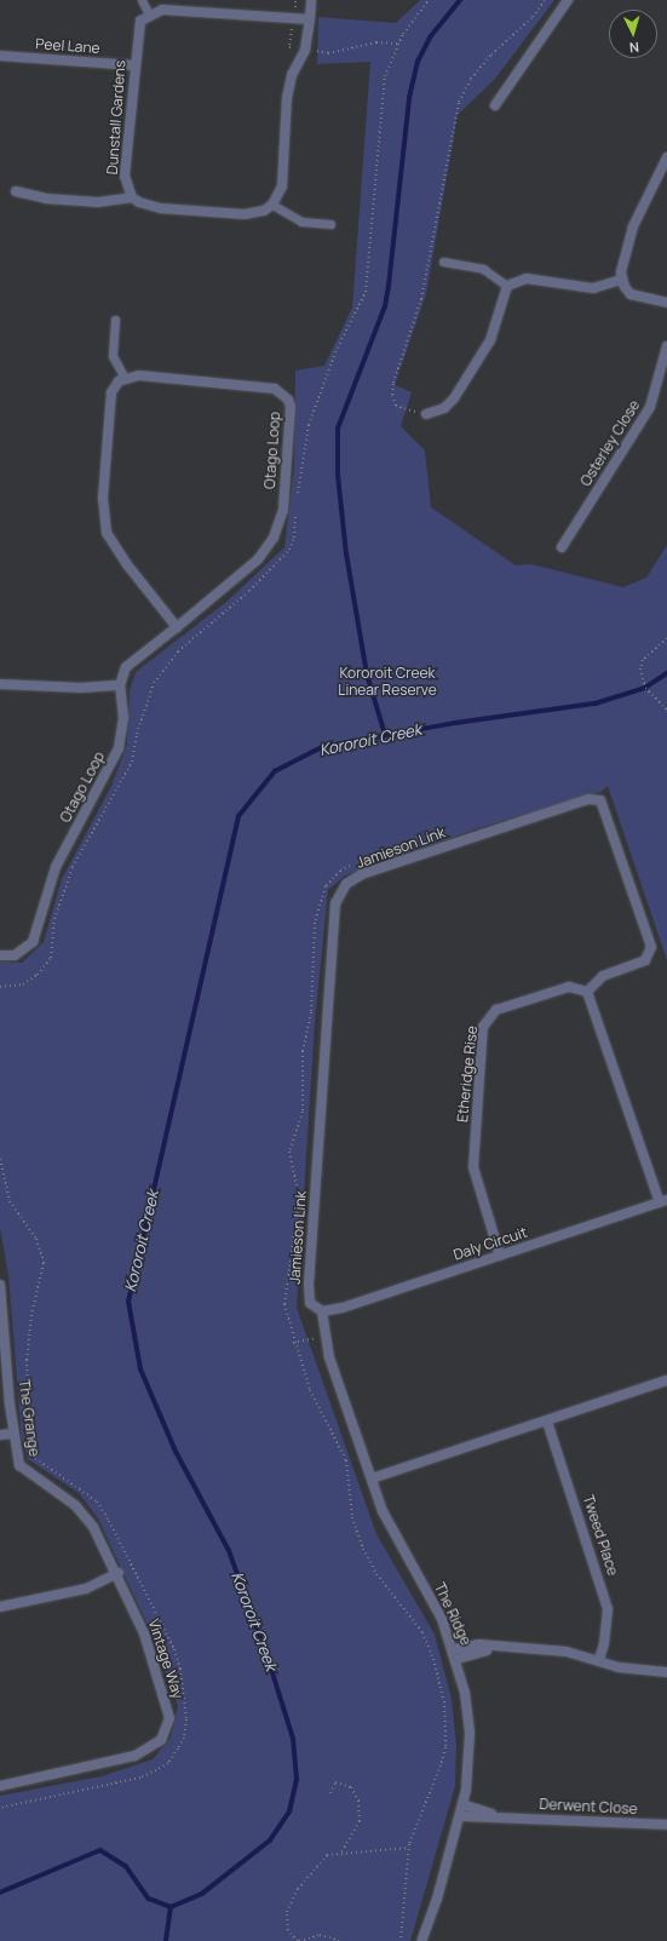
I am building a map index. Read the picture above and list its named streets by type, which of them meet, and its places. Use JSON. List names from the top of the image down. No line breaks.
{"streets":{"street":["Peel Lane","Dunstall Gardens","Osterley Close","Otago Loop","Jamieson Link","Etheridge Rise","Daly Circuit","The Grange","Tweed Place","The Ridge","Vintage Way","Derwent Close"]},"crossings":[["Peel Lane","Dunstall Gardens"],["Jamieson Link","Etheridge Rise"],["Jamieson Link","Daly Circuit"],["Jamieson Link","The Ridge"],["Etheridge Rise","Daly Circuit"],["Daly Circuit","The Ridge"],["The Grange","Vintage Way"],["The Ridge","Derwent Close"]],"water":["Kororoit Creek"],"parks":["Kororoit Creek Linear Reserve"],"north":"bottom"}
